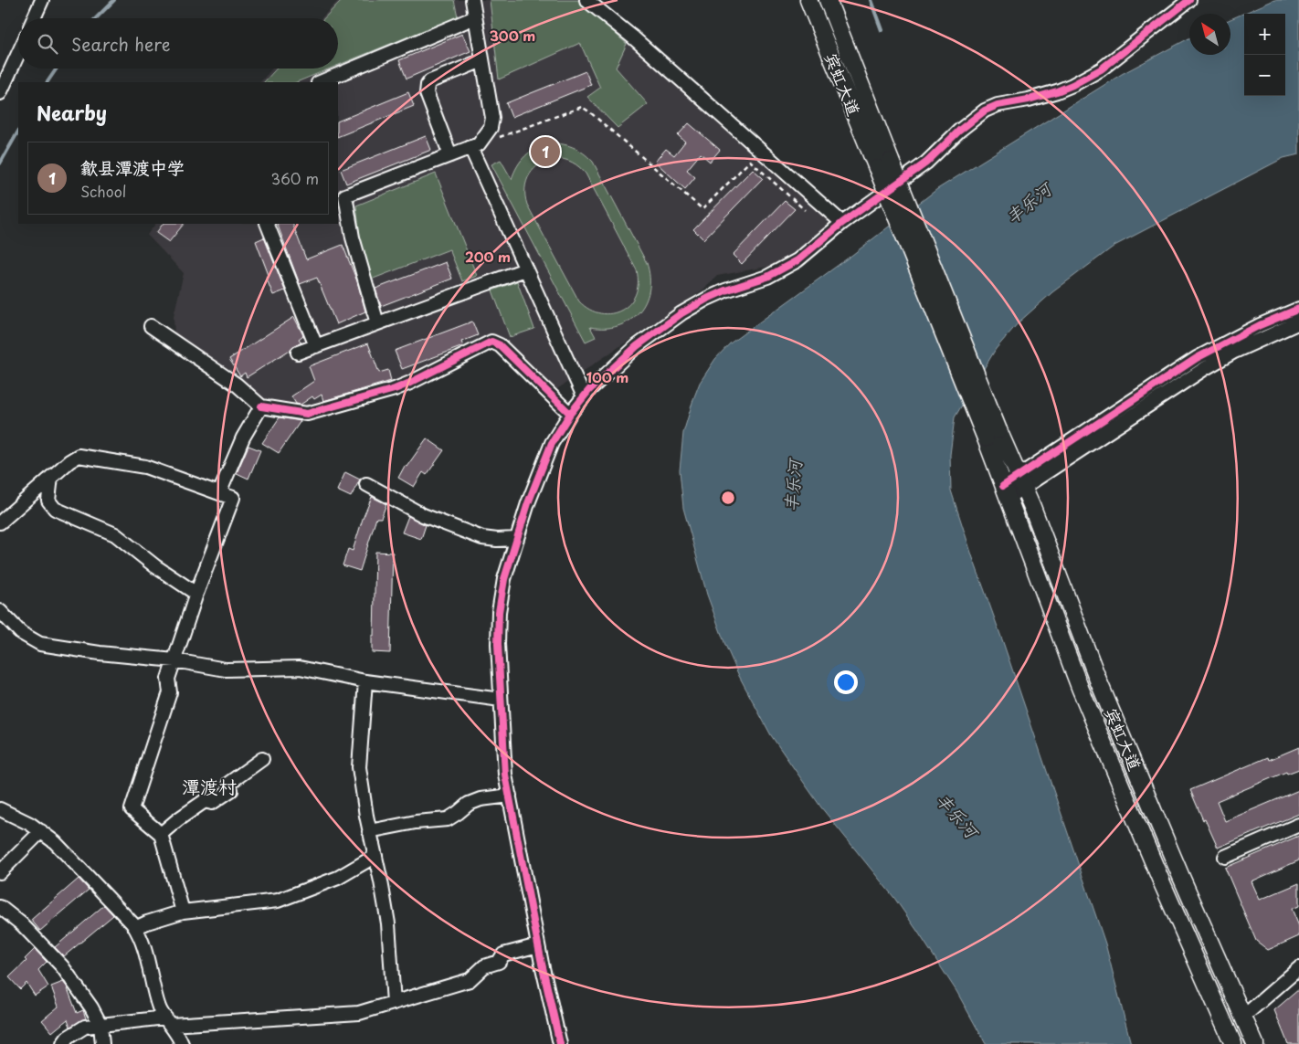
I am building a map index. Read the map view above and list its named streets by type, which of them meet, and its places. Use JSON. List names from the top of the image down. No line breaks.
{"streets":{"main road":["宾虹大道"]},"districts":["潭渡村"],"water":["丰乐河"],"north":"top left","page":{"map_buttons":["+","−"],"search":"Search here","heading":"Nearby","pins":"1","list":[{"mark":"1","name":"歙县潭渡中学","note":"School","value":"360 m"}]},"rings":["300 m","200 m","100 m"]}
